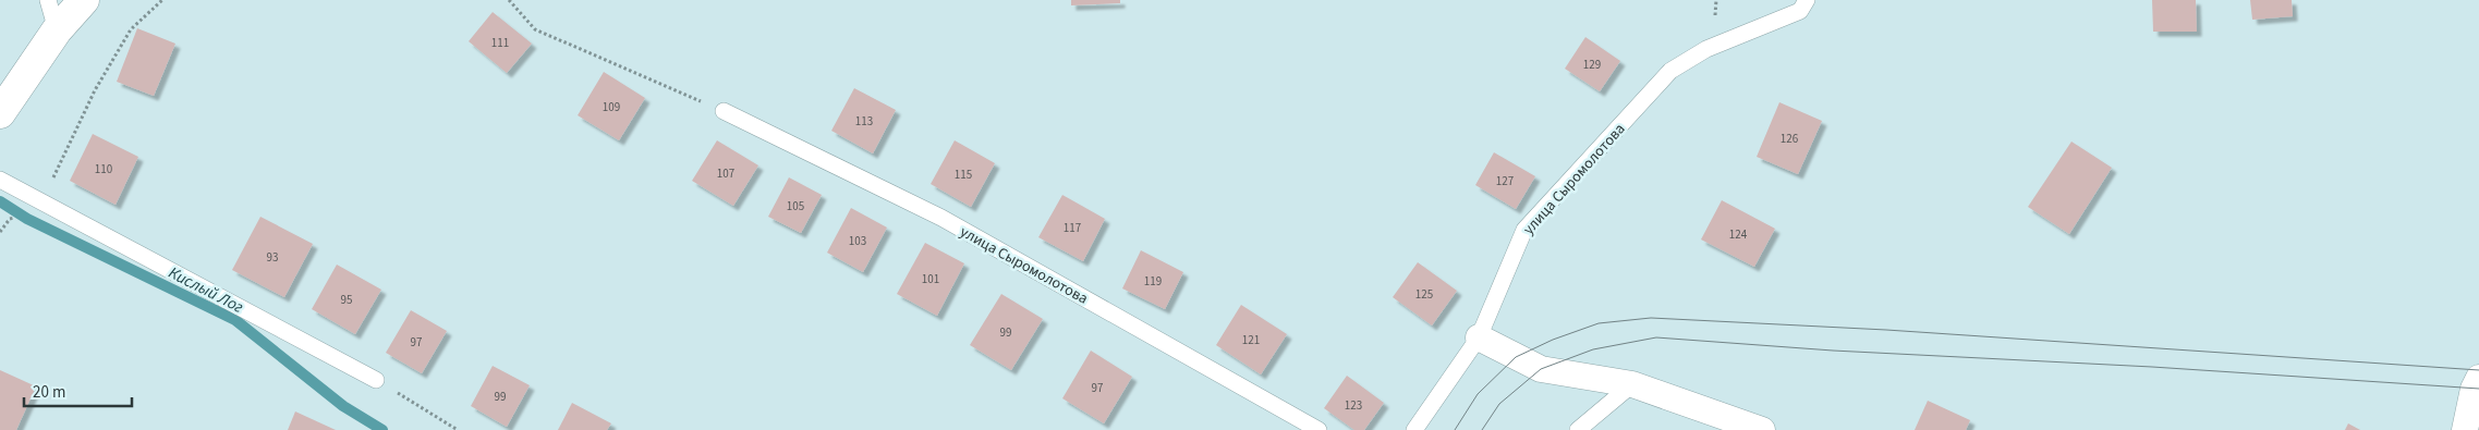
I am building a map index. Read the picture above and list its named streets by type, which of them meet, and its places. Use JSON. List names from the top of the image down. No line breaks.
{"streets":{"lane":["улица Сыромолотова"]},"water":["Кислый Лог"],"house_numbers":["111","129","109","113","126","110","107","115","127","105","117","124","103","93","101","119","125","95","99","121","97","97","99","123"],"scale_bar":"20 m"}
